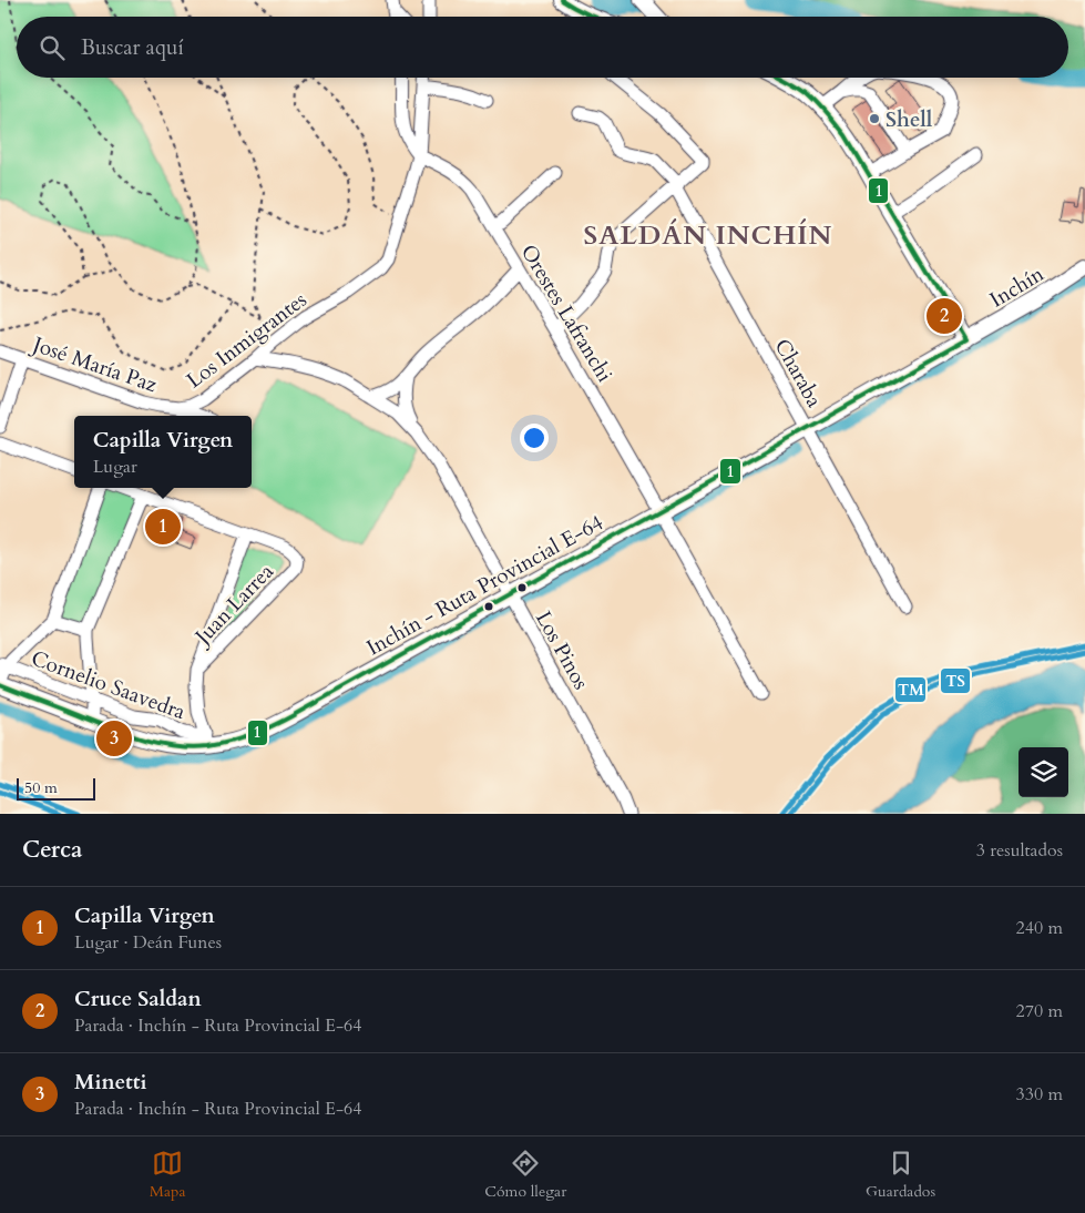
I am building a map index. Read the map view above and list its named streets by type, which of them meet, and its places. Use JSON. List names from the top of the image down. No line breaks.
{"streets":{"main road":["Inchín","Inchín - Ruta Provincial E-64"],"street":["Orestes Lafranchi","Los Inmigrantes","José María Paz","Charaba","Juan Larrea","Los Pinos","Cornelio Saavedra"]},"crossings":[["Inchín","Inchín - Ruta Provincial E-64"],["Orestes Lafranchi","Los Inmigrantes"],["Orestes Lafranchi","Inchín - Ruta Provincial E-64"],["Los Inmigrantes","José María Paz"],["Los Inmigrantes","Los Pinos"],["Charaba","Inchín - Ruta Provincial E-64"],["Inchín - Ruta Provincial E-64","Los Pinos"],["Inchín - Ruta Provincial E-64","Cornelio Saavedra"]],"districts":["SALDÁN INCHÍN"],"places":["Shell"],"lines":["transit line 1","transit line TM","transit line TS"],"scale_bar":"50 m","page":{"search":"Buscar aquí","pins":["2","1","3"],"popup":["Capilla Virgen","Lugar"],"scale":"50 m","heading":["Cerca","3 resultados"],"list":[{"mark":"1","name":"Capilla Virgen","note":"Lugar · Deán Funes","value":"240 m"},{"mark":"2","name":"Cruce Saldan","note":"Parada · Inchín - Ruta Provincial E-64","value":"270 m"},{"mark":"3","name":"Minetti","note":"Parada · Inchín - Ruta Provincial E-64","value":"330 m"}],"nav":["Mapa","Cómo llegar","Guardados"]}}
